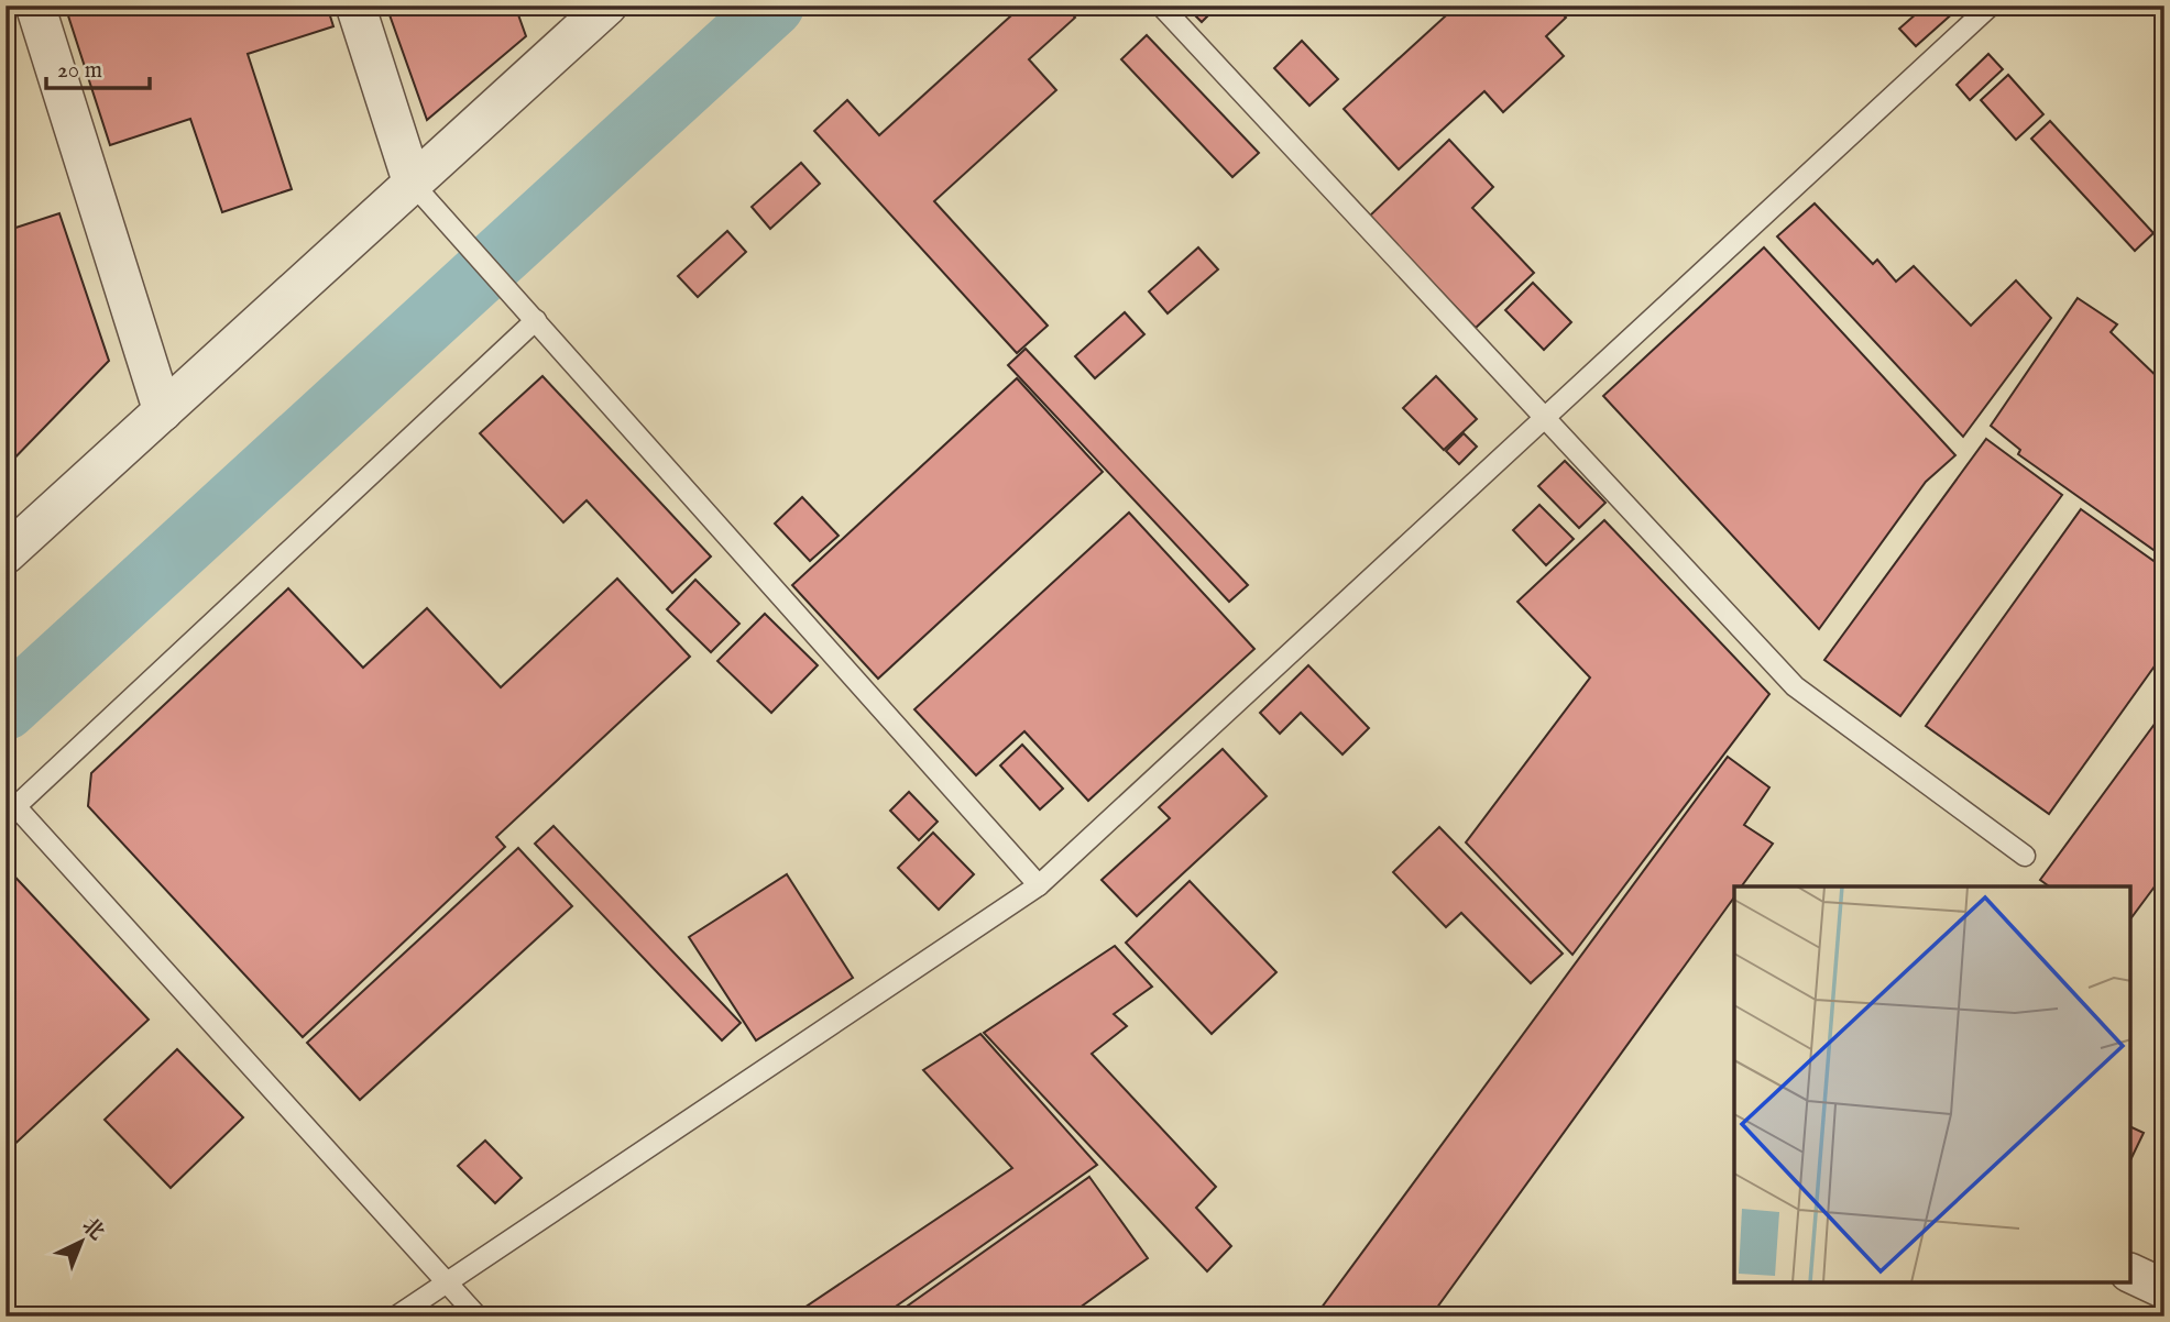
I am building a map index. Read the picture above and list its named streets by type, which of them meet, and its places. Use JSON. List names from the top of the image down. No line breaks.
{"scale_bar":"20 m","north":"top right"}
